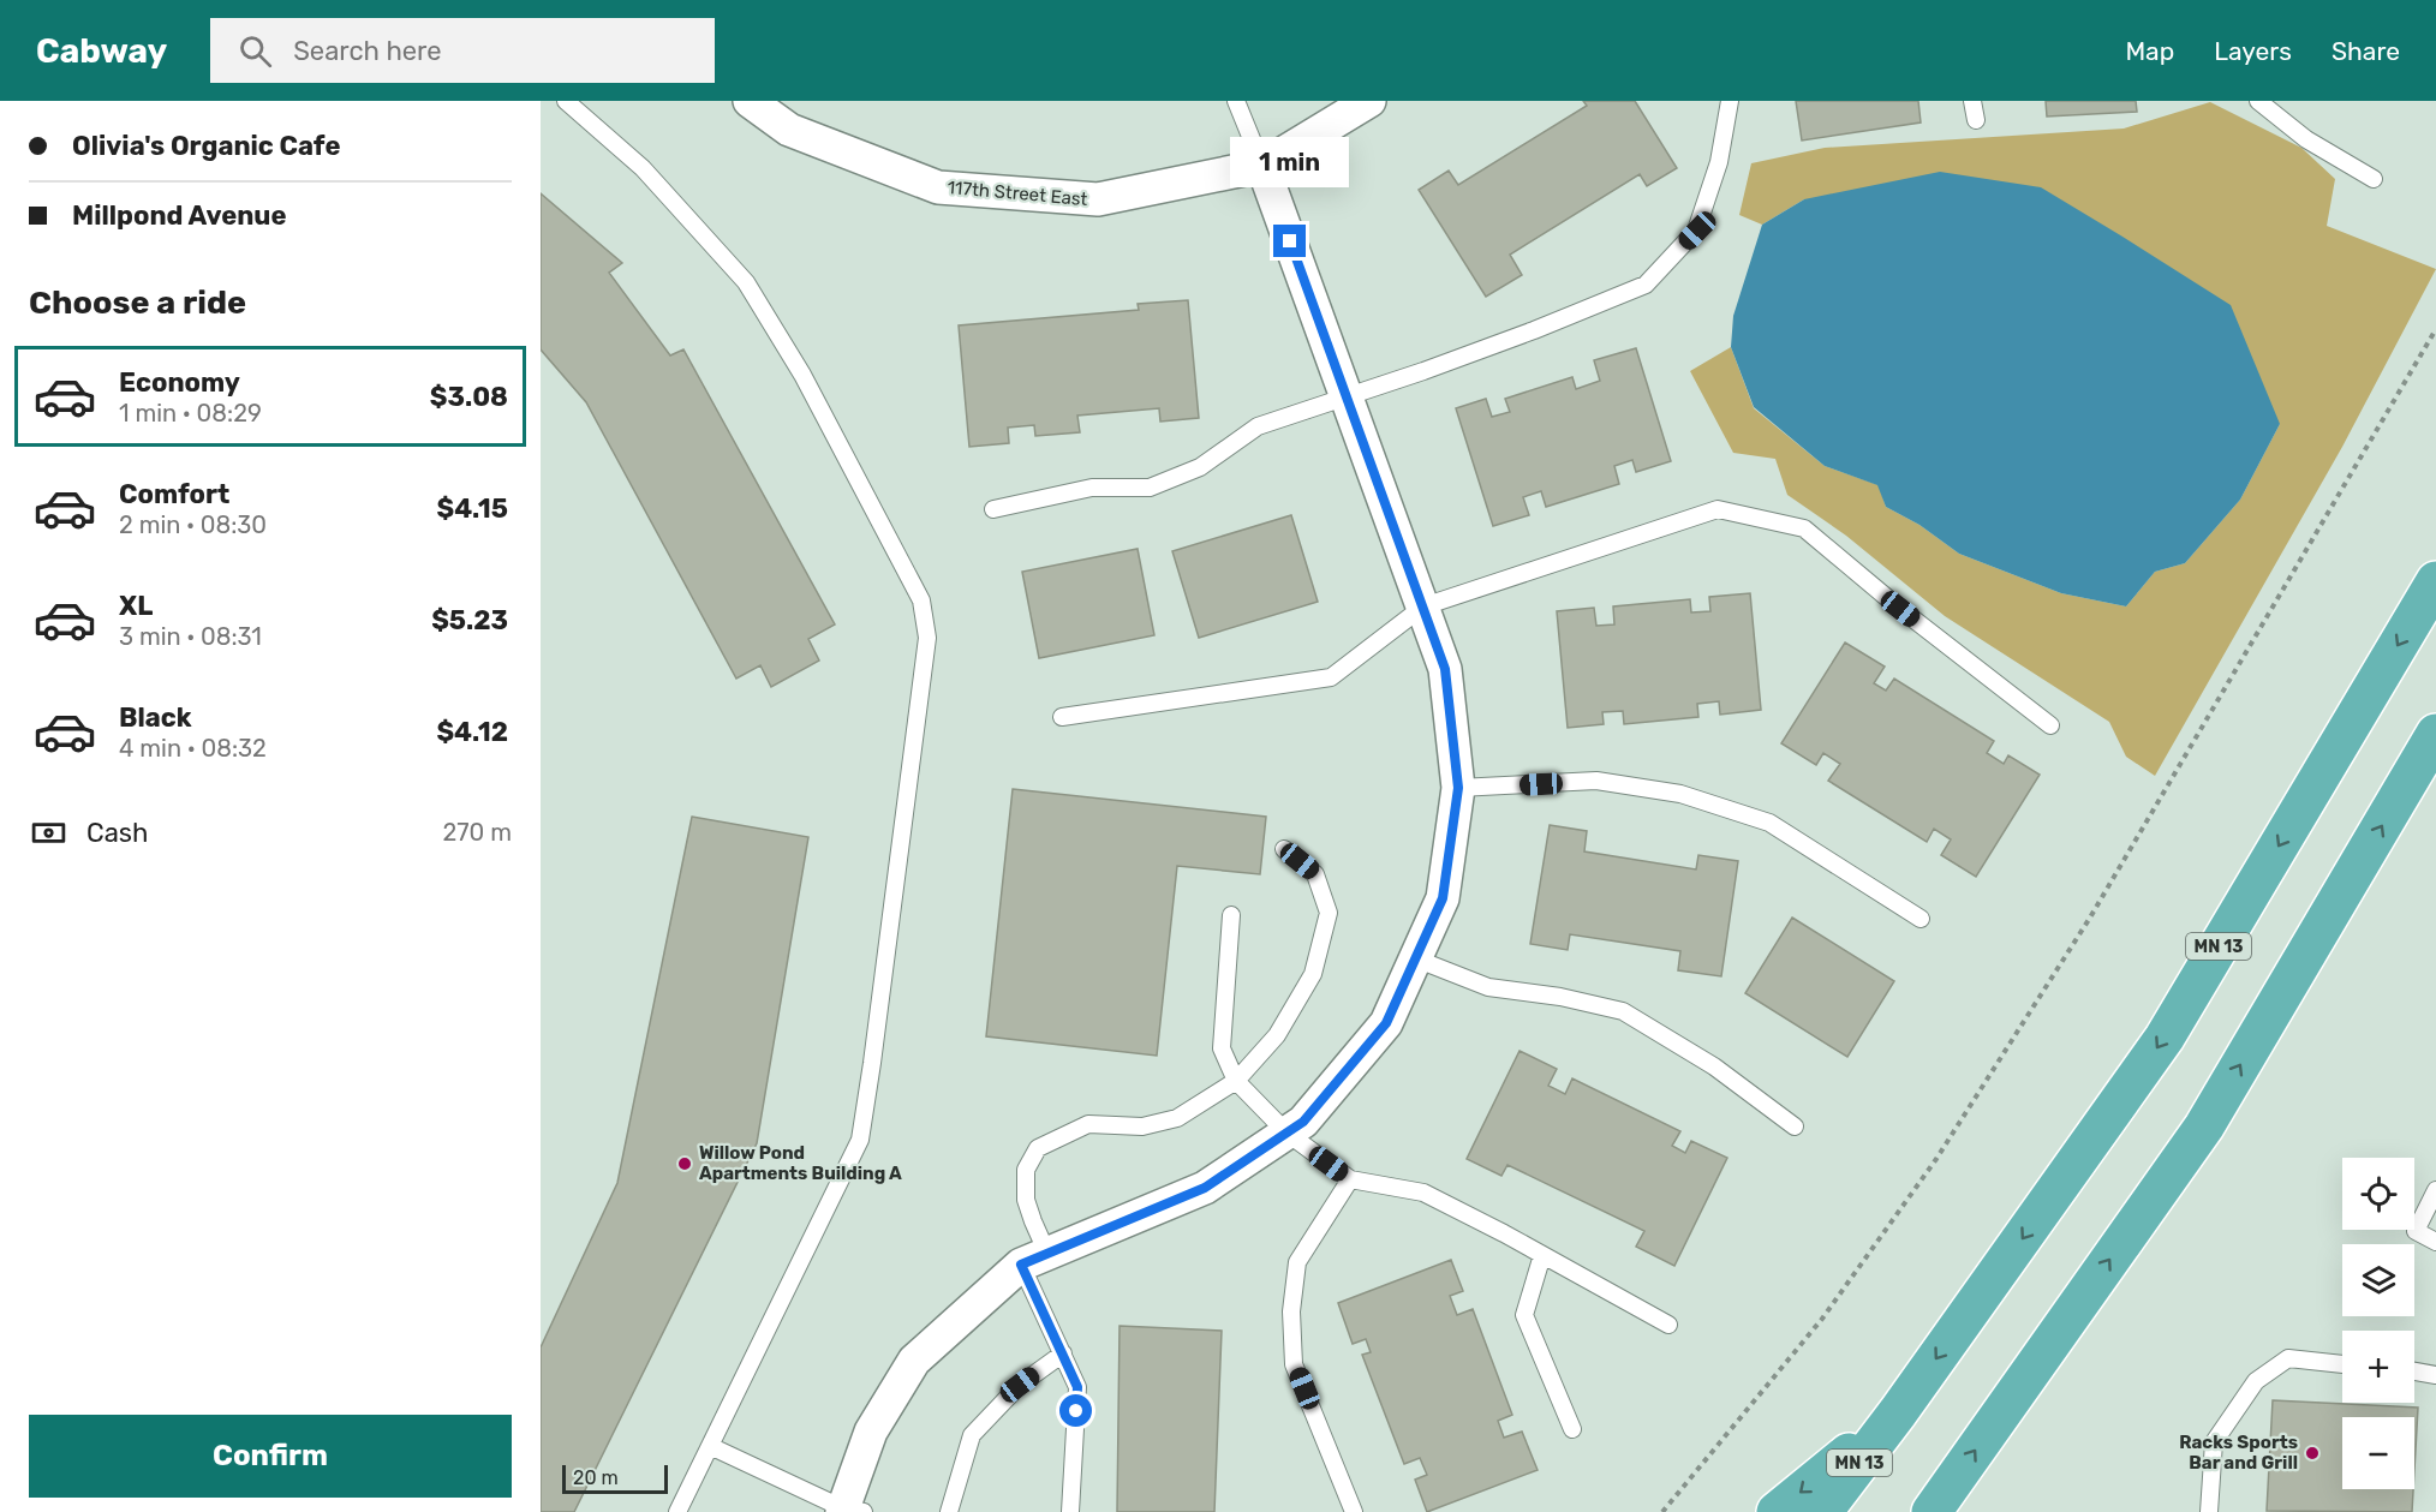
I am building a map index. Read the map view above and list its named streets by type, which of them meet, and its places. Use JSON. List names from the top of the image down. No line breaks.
{"streets":{"highway":["MN 13"],"street":["117th Street East"]},"places":["Willow Pond Apartments Building A","Racks Sports Bar and Grill"],"scale_bar":"20 m","page":{"header":"Cabway","search":"Search here","nav":["Map","Layers","Share"],"banner":["Olivia's Organic Cafe","Millpond Avenue"],"bubble":"1 min","heading":"Choose a ride","list":[{"name":"Economy","note":"1 min · 08:29","value":"$3.08"},{"name":"Comfort","note":"2 min · 08:30","value":"$4.15"},{"name":"XL","note":"3 min · 08:31","value":"$5.23"},{"name":"Black","note":"4 min · 08:32","value":"$4.12"}],"pay":["Cash","270 m"],"map_buttons":["+","−"],"buttons":"Confirm","scale":"20 m"}}
